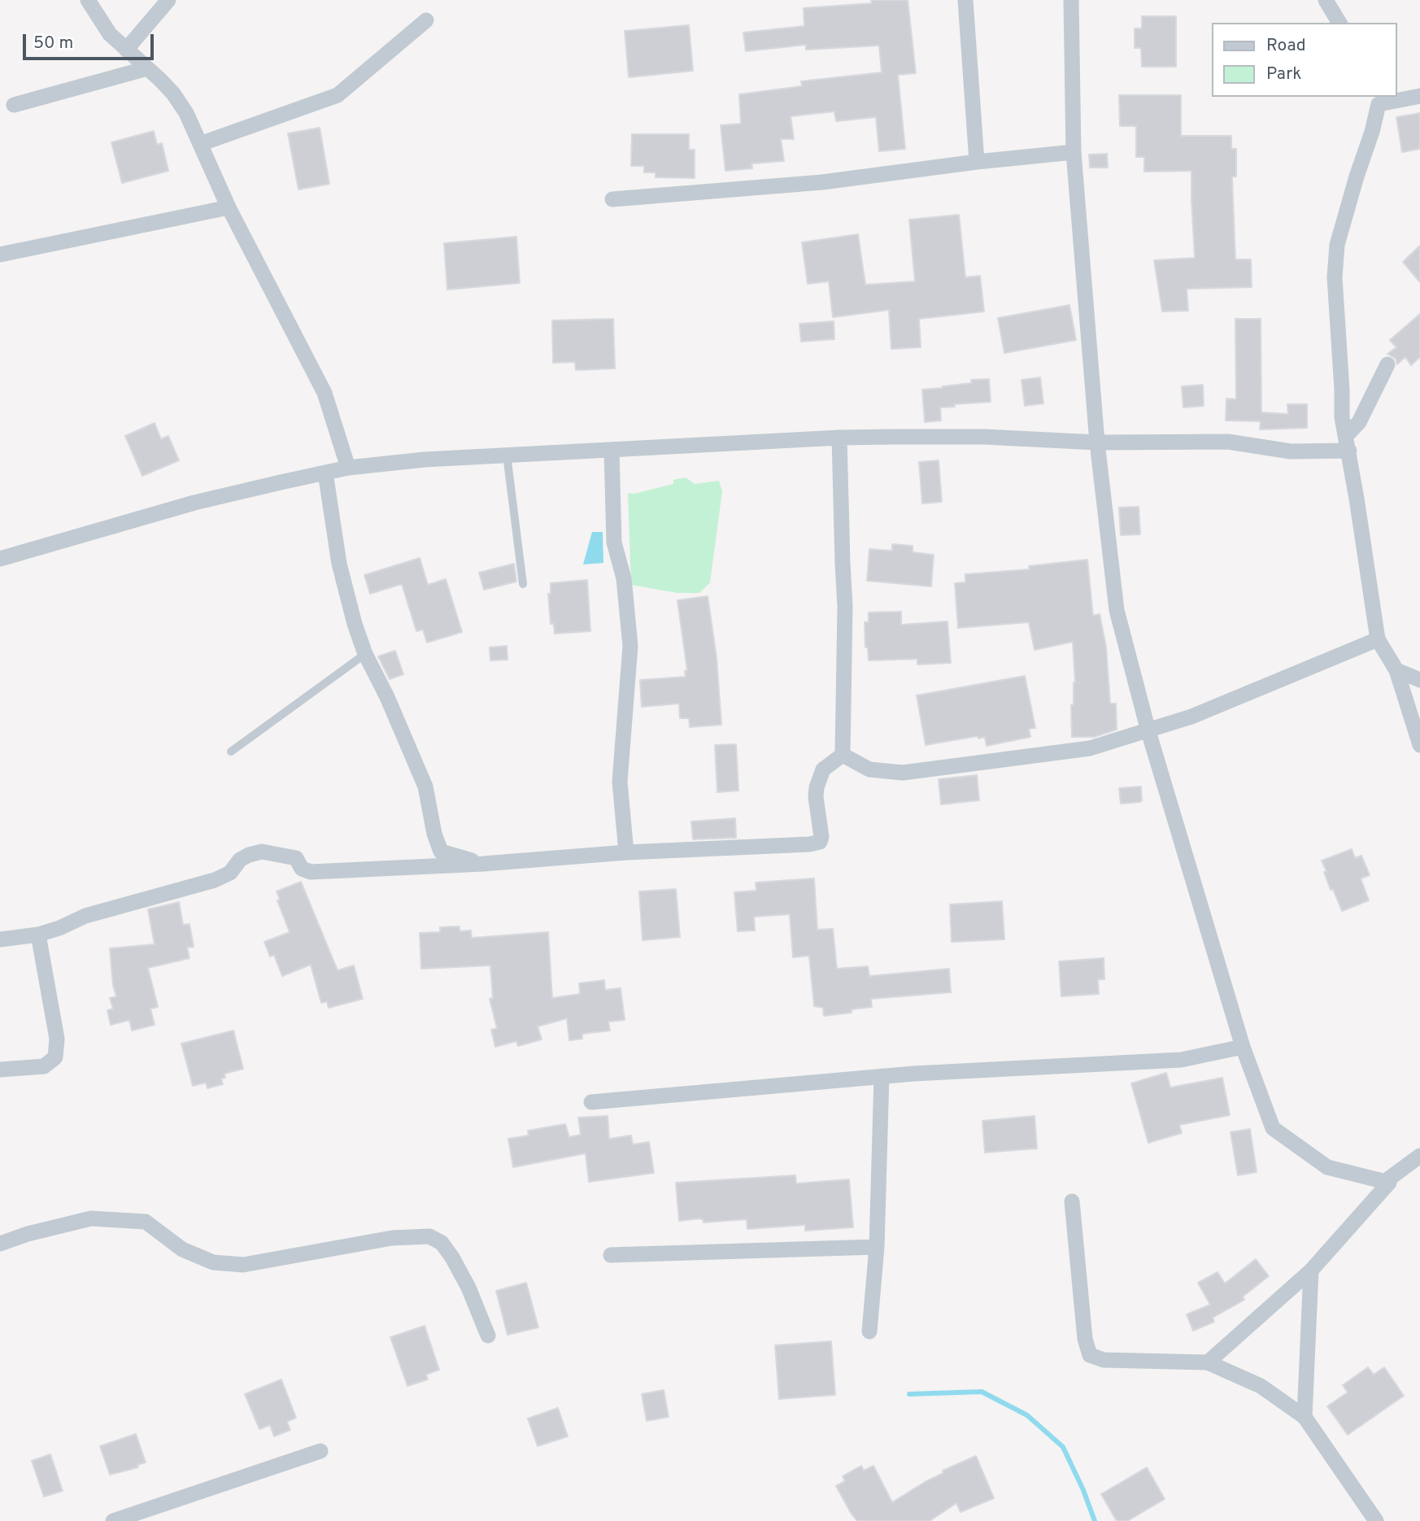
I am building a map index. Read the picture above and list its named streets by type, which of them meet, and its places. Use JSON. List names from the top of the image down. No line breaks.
{"legend":["Road","Park"],"scale_bar":"50 m"}
